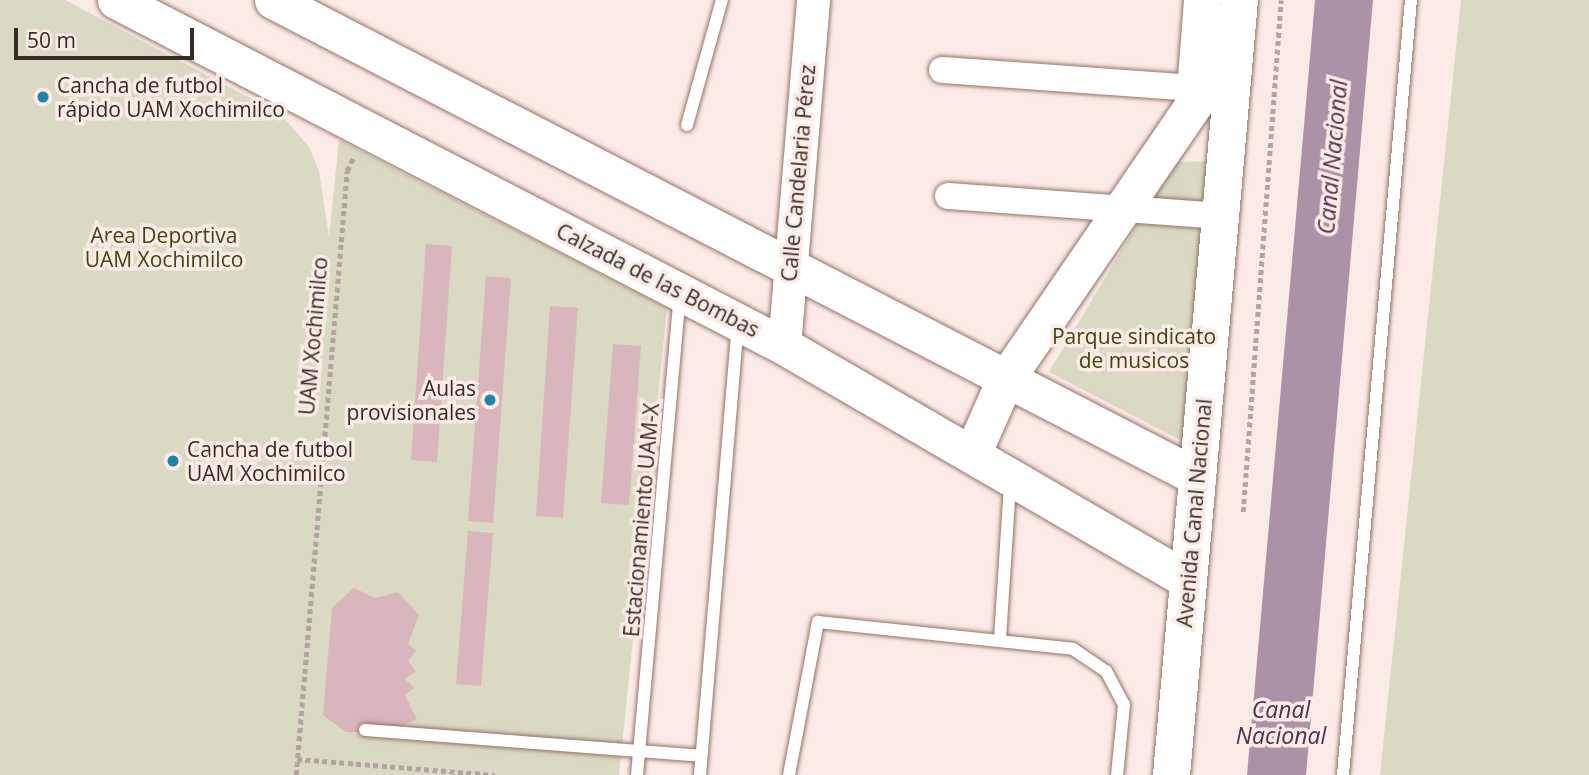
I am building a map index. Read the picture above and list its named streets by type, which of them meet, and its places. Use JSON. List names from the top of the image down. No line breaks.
{"streets":{"main road":["Calzada de las Bombas","Avenida Canal Nacional"],"street":["Calle Candelaria Pérez"],"lane":["Estacionamiento UAM-X"],"path":["UAM Xochimilco"]},"crossings":[["Calle Candelaria Pérez","Calzada de las Bombas"],["Calzada de las Bombas","UAM Xochimilco"],["Calzada de las Bombas","Avenida Canal Nacional"],["Calzada de las Bombas","Estacionamiento UAM-X"]],"water":["Canal Nacional"],"parks":["Area Deportiva UAM Xochimilco","Parque sindicato de musicos"],"places":["Cancha de futbol rápido UAM Xochimilco","Aulas provisionales","Cancha de futbol UAM Xochimilco"],"scale_bar":"50 m"}
